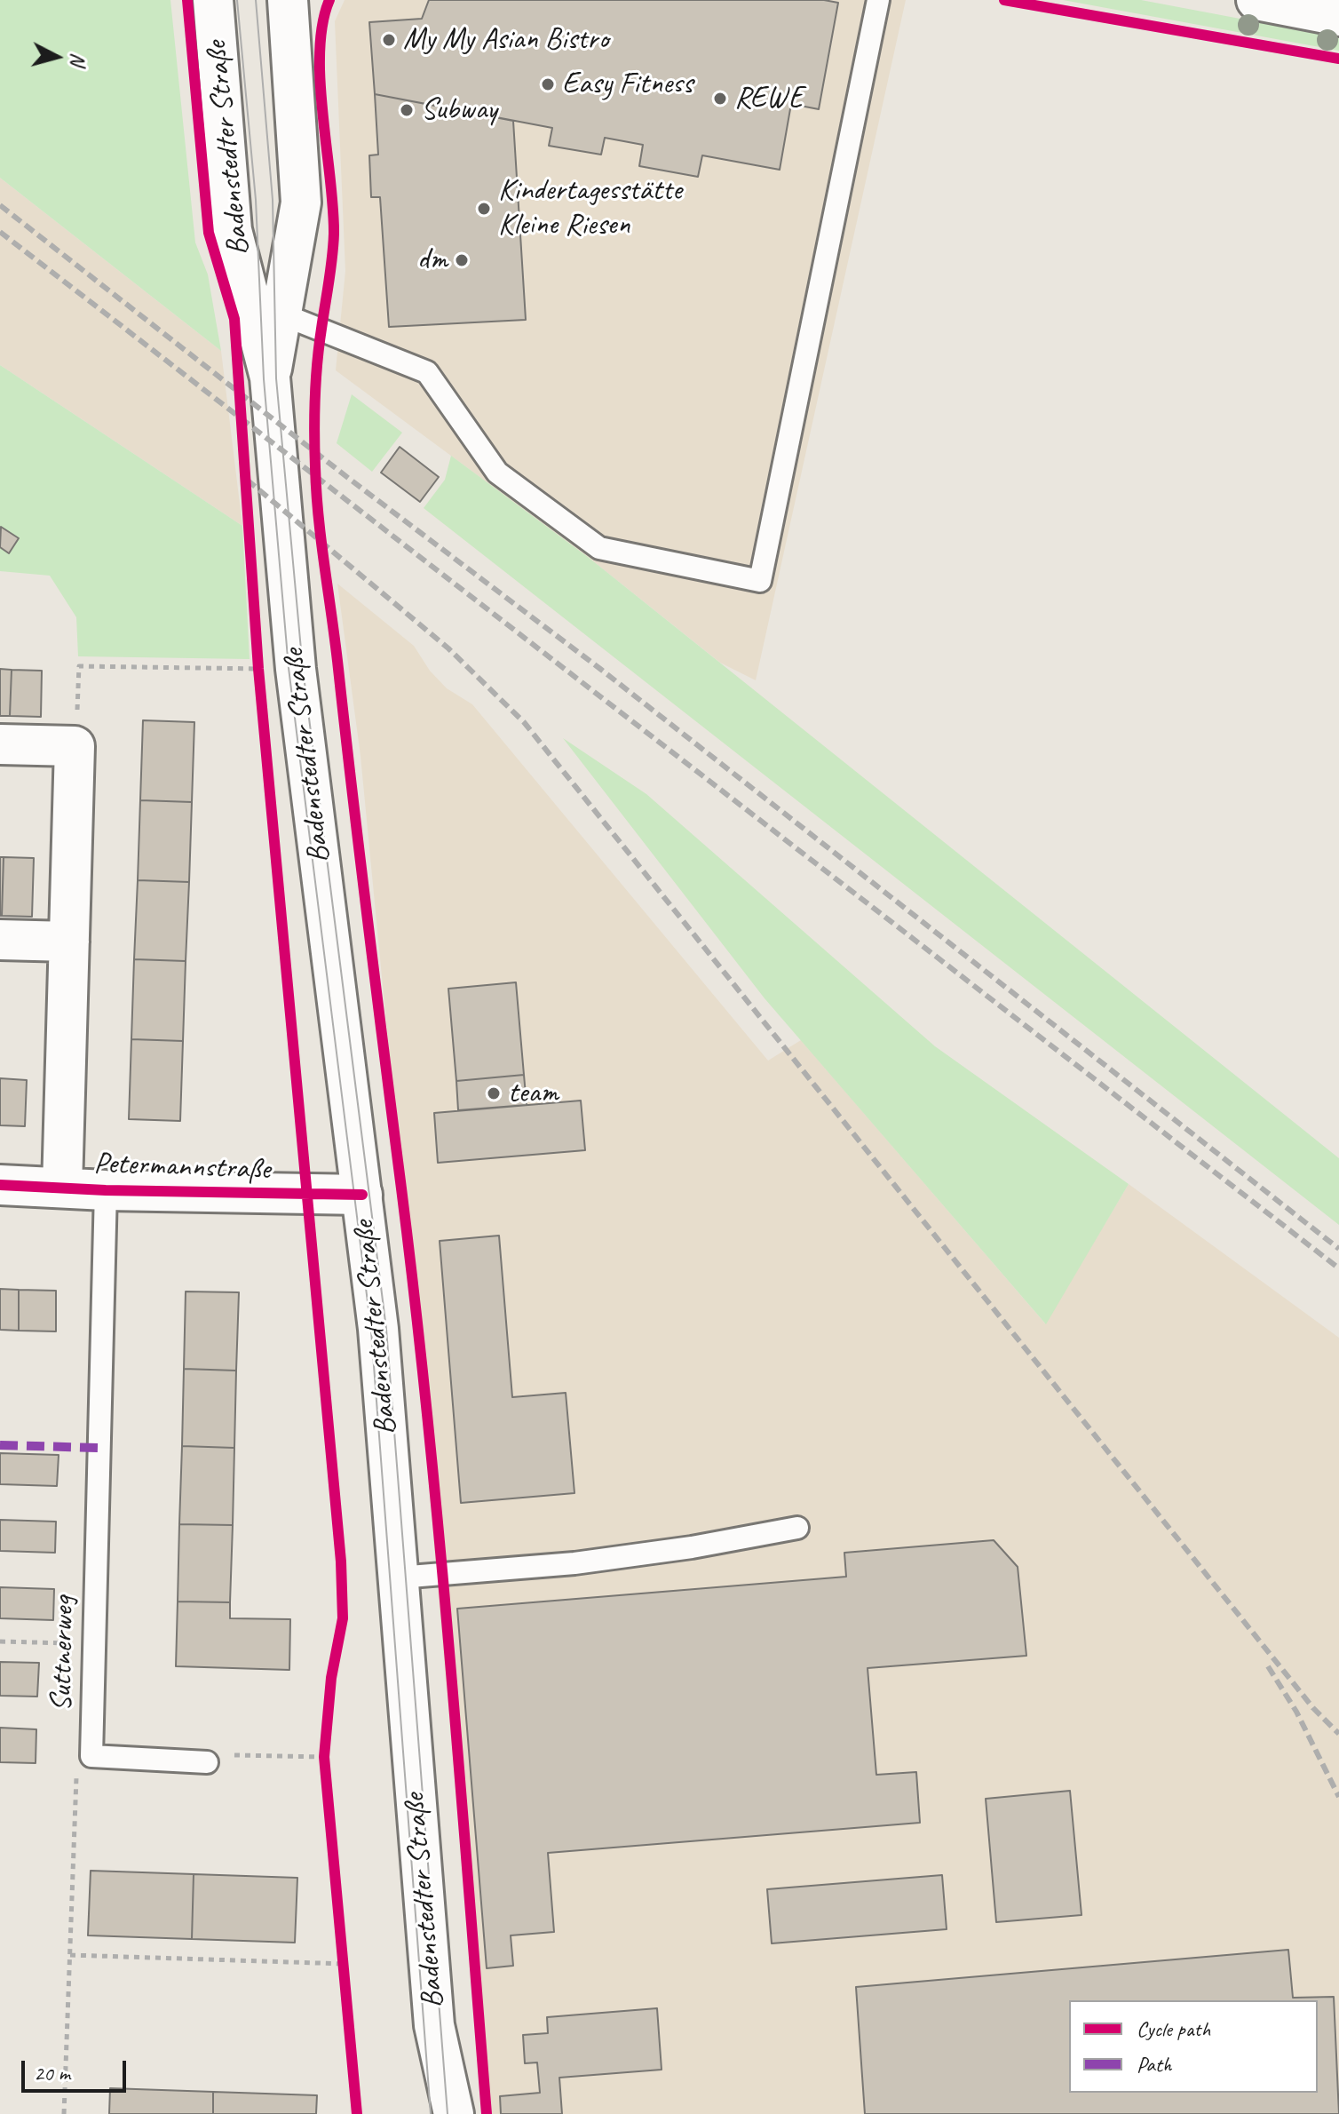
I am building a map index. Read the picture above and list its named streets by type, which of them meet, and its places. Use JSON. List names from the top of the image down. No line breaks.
{"streets":{"street":["Badenstedter Straße","Petermannstraße"],"lane":["Suttnerweg"]},"crossings":[["Badenstedter Straße","Petermannstraße"],["Petermannstraße","Suttnerweg"]],"places":["My My Asian Bistro","Easy Fitness","REWE","Subway","Kindertagesstätte Kleine Riesen","dm","team"],"legend":["Cycle path","Path"],"scale_bar":"20 m","north":"right"}
